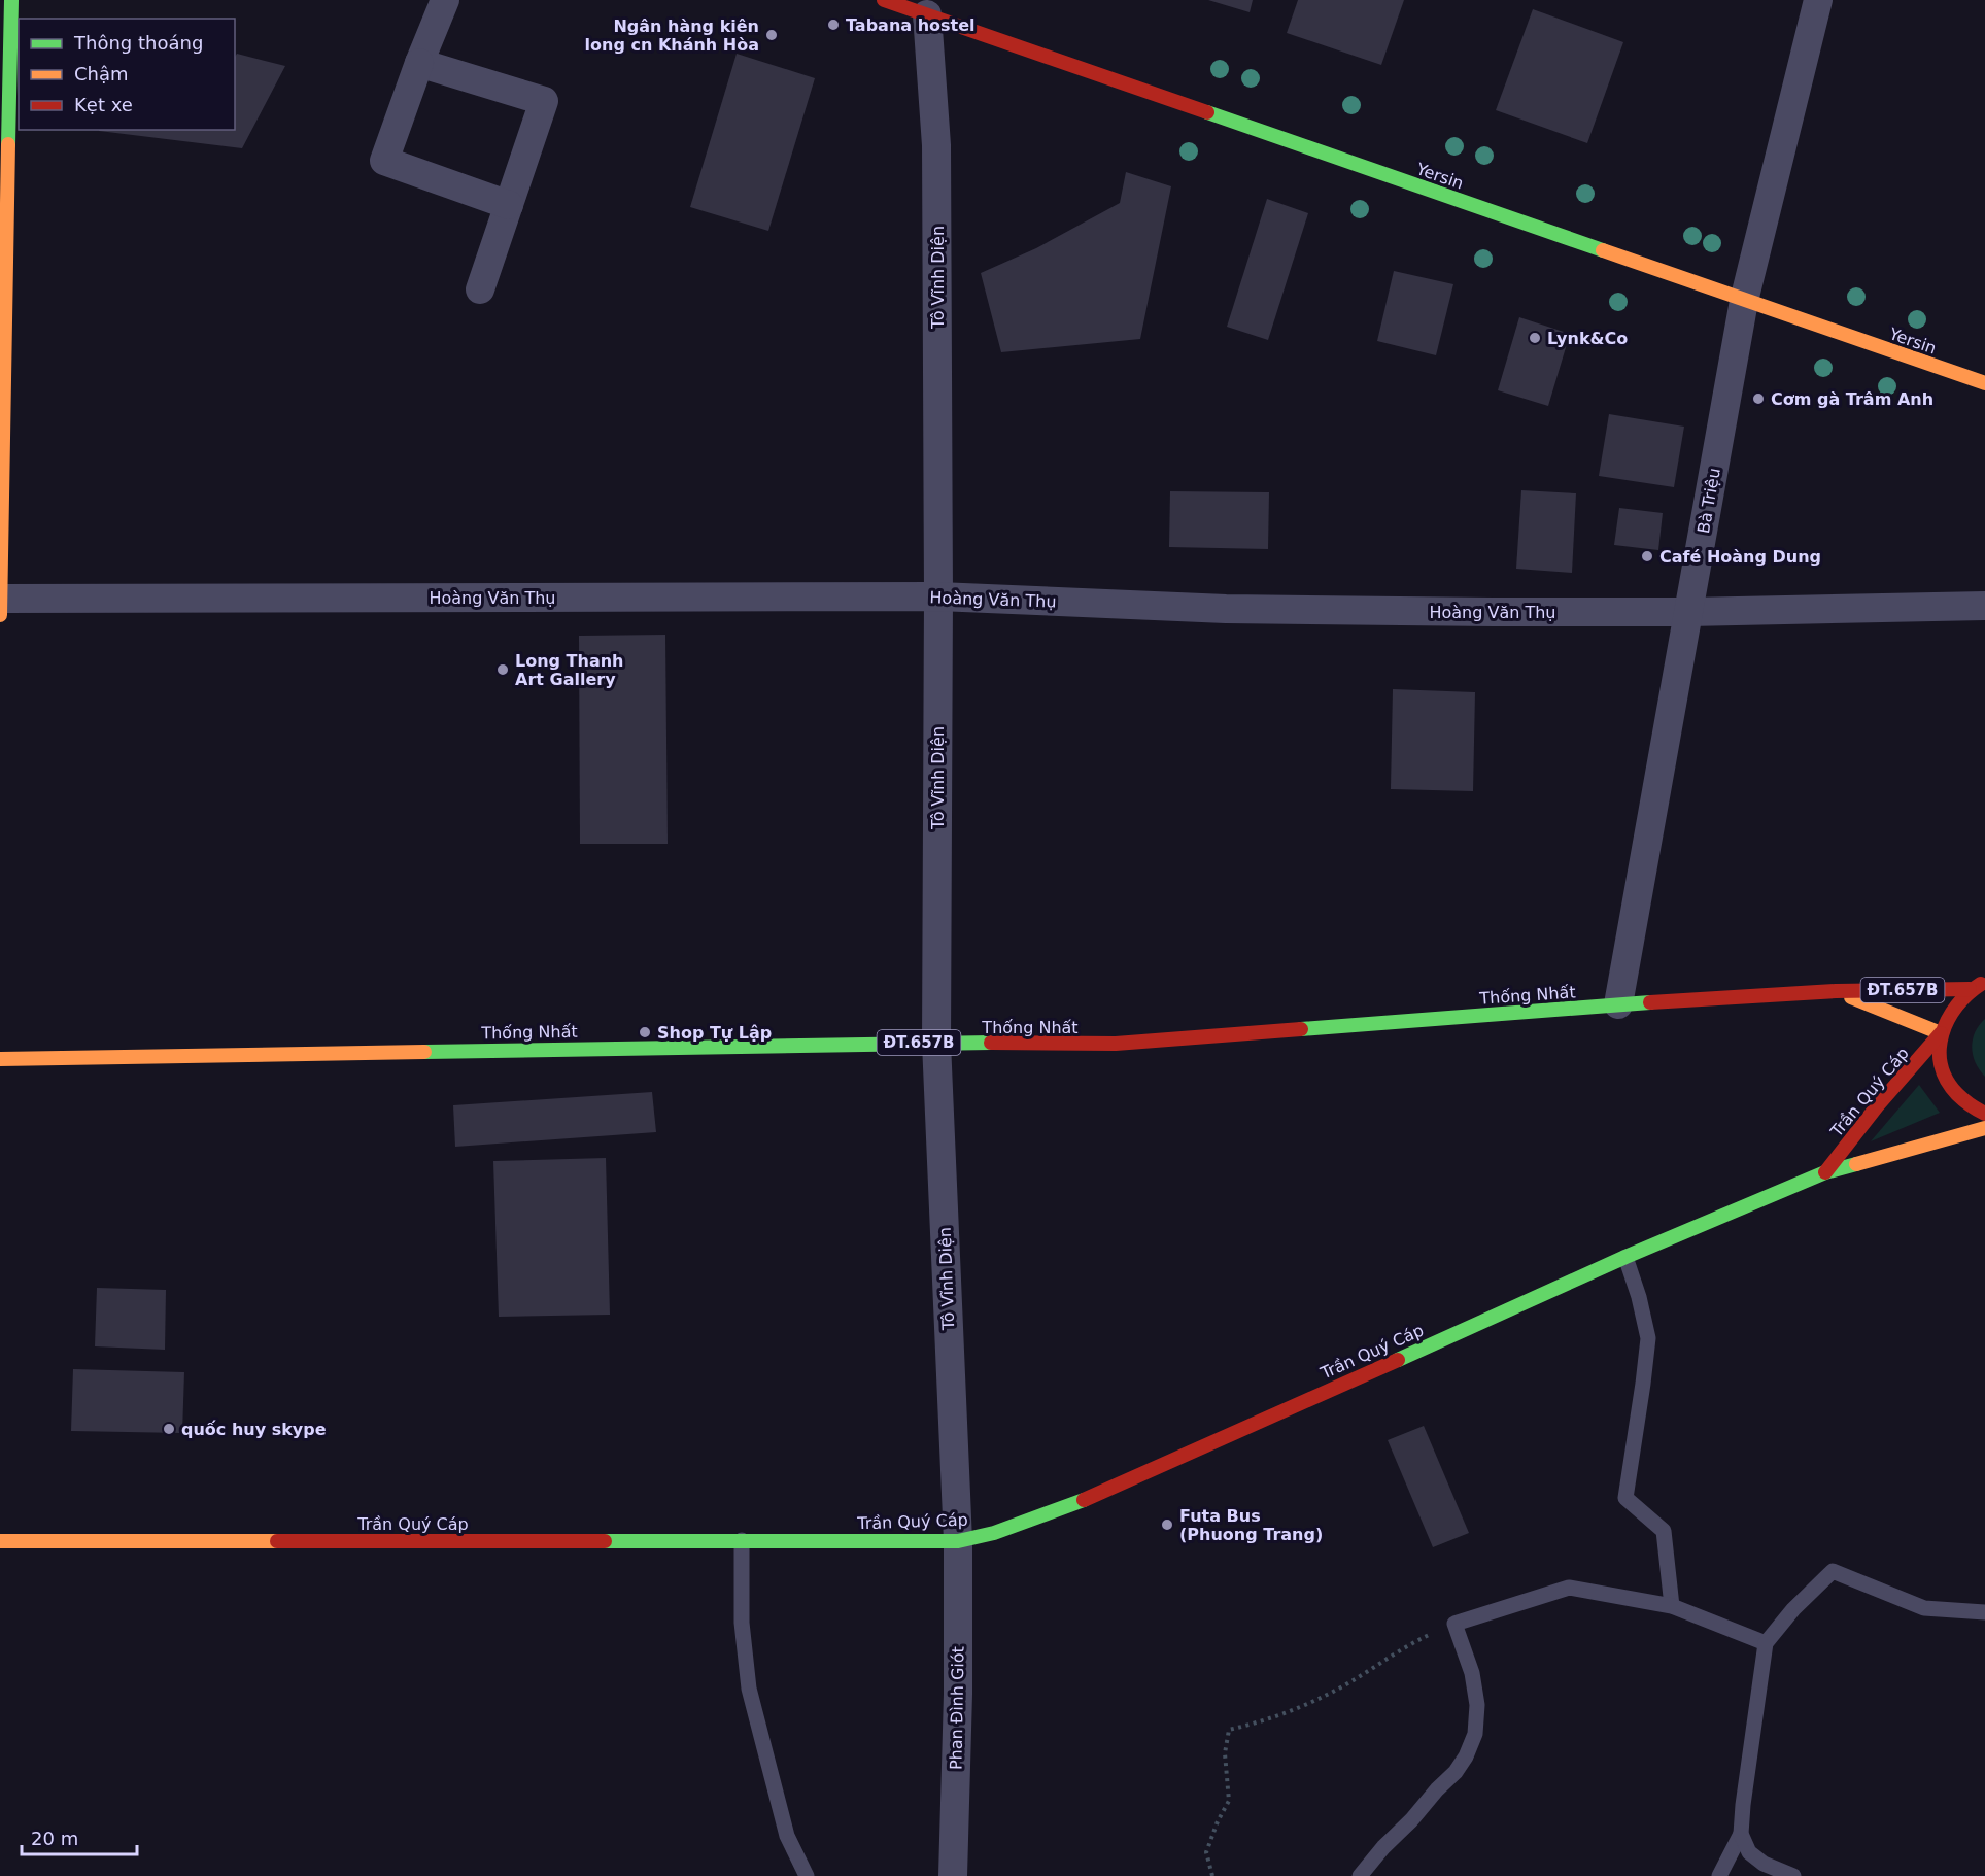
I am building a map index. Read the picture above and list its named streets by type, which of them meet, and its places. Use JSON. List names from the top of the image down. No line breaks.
{"streets":{"street":["Yersin","Tô Vĩnh Diện","Bà Triệu","Hoàng Văn Thụ","ĐT.657B","Thống Nhất","Trần Quý Cáp","Phan Đình Giót"]},"crossings":[["Yersin","Tô Vĩnh Diện"],["Yersin","Bà Triệu"],["Tô Vĩnh Diện","Hoàng Văn Thụ"],["Tô Vĩnh Diện","Thống Nhất"],["Tô Vĩnh Diện","Trần Quý Cáp"],["Tô Vĩnh Diện","Phan Đình Giót"],["Bà Triệu","Hoàng Văn Thụ"],["Bà Triệu","Thống Nhất"],["Thống Nhất","Trần Quý Cáp"],["Trần Quý Cáp","Phan Đình Giót"]],"places":["Tabana hostel","Ngân hàng kiên long cn Khánh Hòa","Lynk&Co","Cơm gà Trâm Anh","Café Hoàng Dung","Long Thanh Art Gallery","Shop Tự Lập","quốc huy skype","Futa Bus (Phuong Trang)"],"legend":["Thông thoáng","Chậm","Kẹt xe"],"scale_bar":"20 m"}
